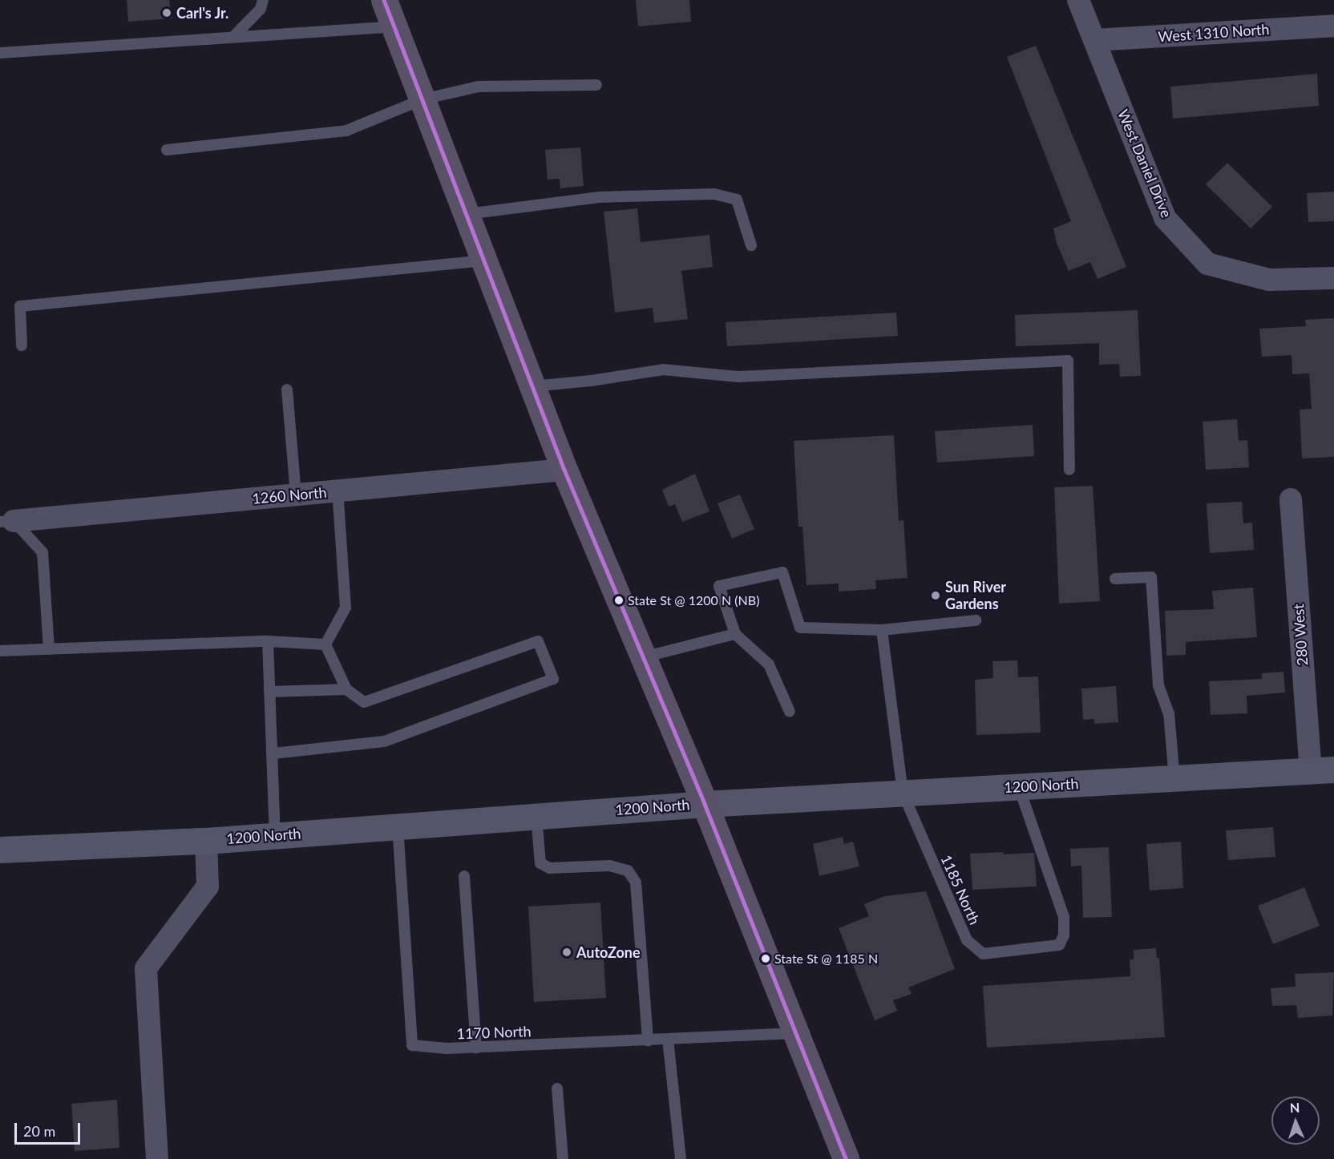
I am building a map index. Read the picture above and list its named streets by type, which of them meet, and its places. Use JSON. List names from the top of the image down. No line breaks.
{"streets":{"street":["West 1310 North","West Daniel Drive","1260 North","280 West","1200 North"],"lane":["1185 North","1170 North"]},"crossings":[["West 1310 North","West Daniel Drive"],["280 West","1200 North"],["1200 North","1185 North"],["1200 North","1170 North"]],"places":["Carl's Jr.","Sun River Gardens","State St @ 1200 N (NB)","AutoZone","State St @ 1185 N"],"scale_bar":"20 m","north":"top"}
